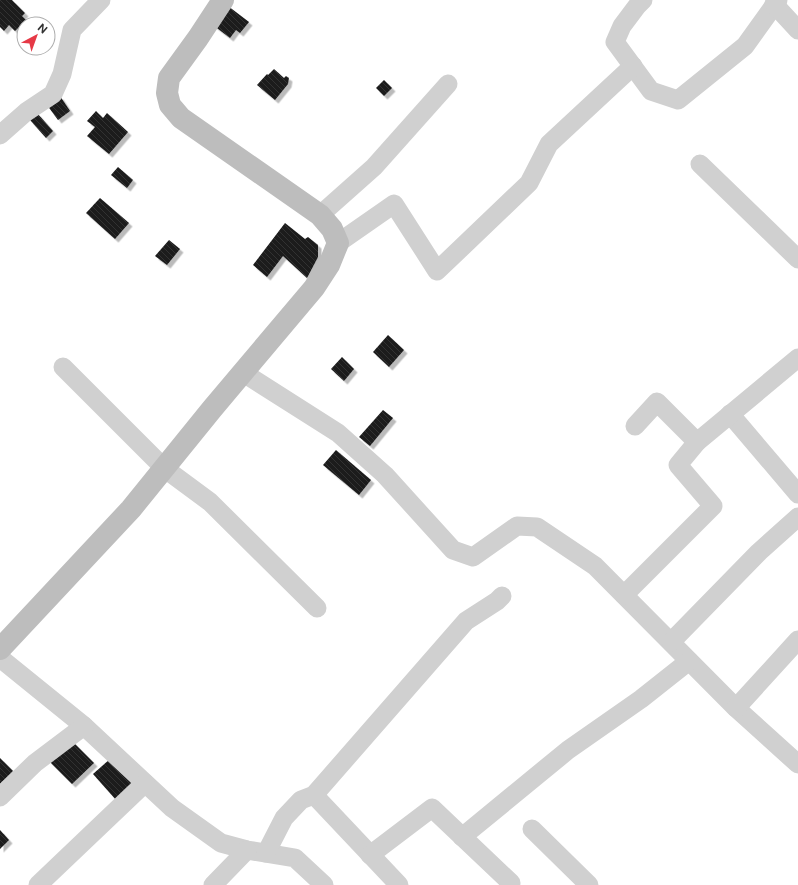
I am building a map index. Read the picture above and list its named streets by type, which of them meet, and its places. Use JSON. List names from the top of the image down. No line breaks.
{"north":"top right"}
